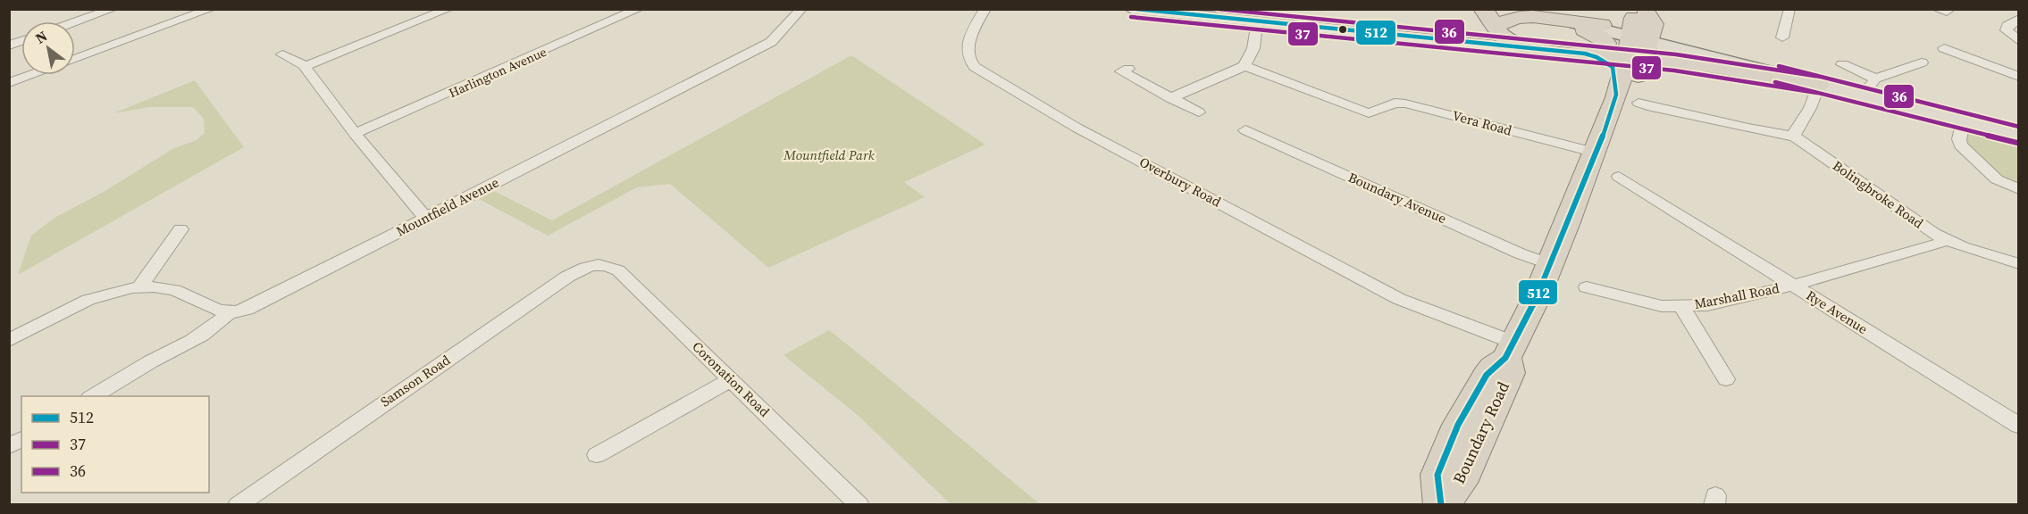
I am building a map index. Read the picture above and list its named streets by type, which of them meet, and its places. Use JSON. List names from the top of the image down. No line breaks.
{"streets":{"highway":["Boundary Road"],"street":["Harlington Avenue","Vera Road","Overbury Road","Bolingbroke Road","Boundary Avenue","Mountfield Avenue","Marshall Road","Rye Avenue","Coronation Road","Samson Road"]},"crossings":[["Vera Road","Boundary Road"],["Overbury Road","Boundary Road"],["Bolingbroke Road","Marshall Road"],["Boundary Avenue","Boundary Road"],["Marshall Road","Rye Avenue"],["Coronation Road","Samson Road"]],"parks":["Mountfield Park"],"lines":["transit line 512","transit line 36","transit line 37"],"legend":["512","37","36"],"north":"top left"}
